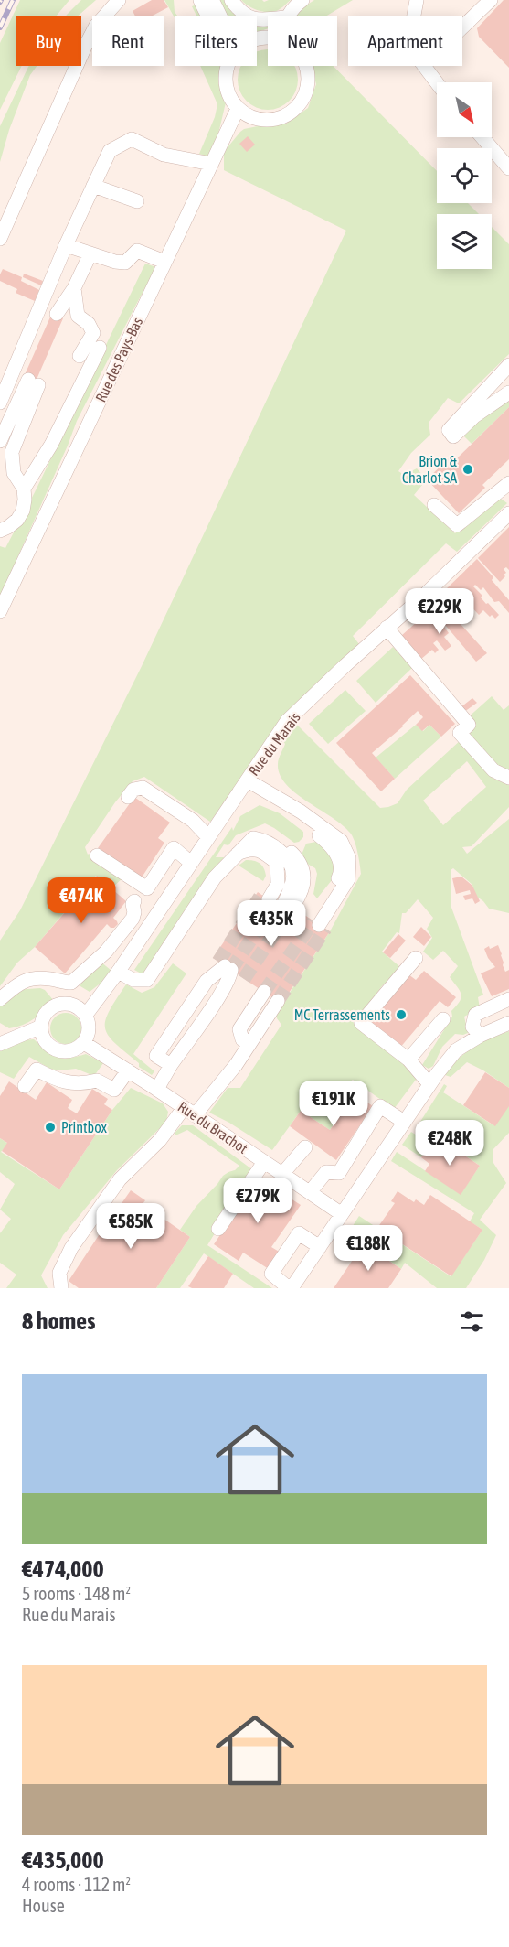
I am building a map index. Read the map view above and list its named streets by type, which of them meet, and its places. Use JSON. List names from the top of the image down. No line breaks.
{"streets":{"street":["Rue des Pays-Bas","Rue du Marais","Rue du Brachot"]},"crossings":[["Rue du Marais","Rue du Brachot"]],"places":["Brion & Charlot SA","MC Terrassements","Printbox"],"north":"bottom right","page":{"chip":["Buy","Rent","Filters","New","Apartment"],"price":["€229K","€474K","€435K","€191K","€248K","€279K","€585K","€188K"],"heading":"8 homes","list":[{"name":"€474,000","note":"5 rooms · 148 m² · Rue du Marais"},{"name":"€435,000","note":"4 rooms · 112 m² · House"}]}}
